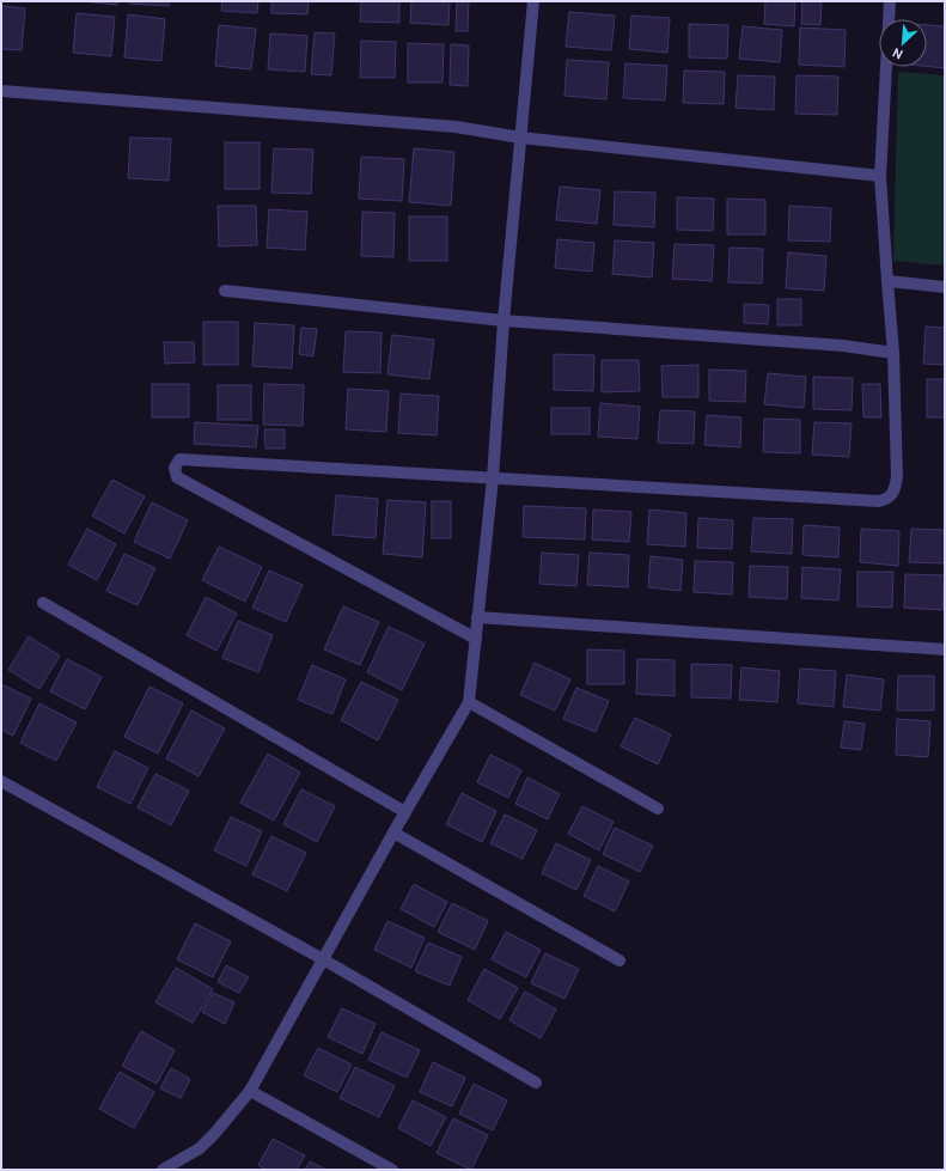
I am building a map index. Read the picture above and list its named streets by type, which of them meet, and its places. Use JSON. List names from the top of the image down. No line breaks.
{"north":"bottom left"}
